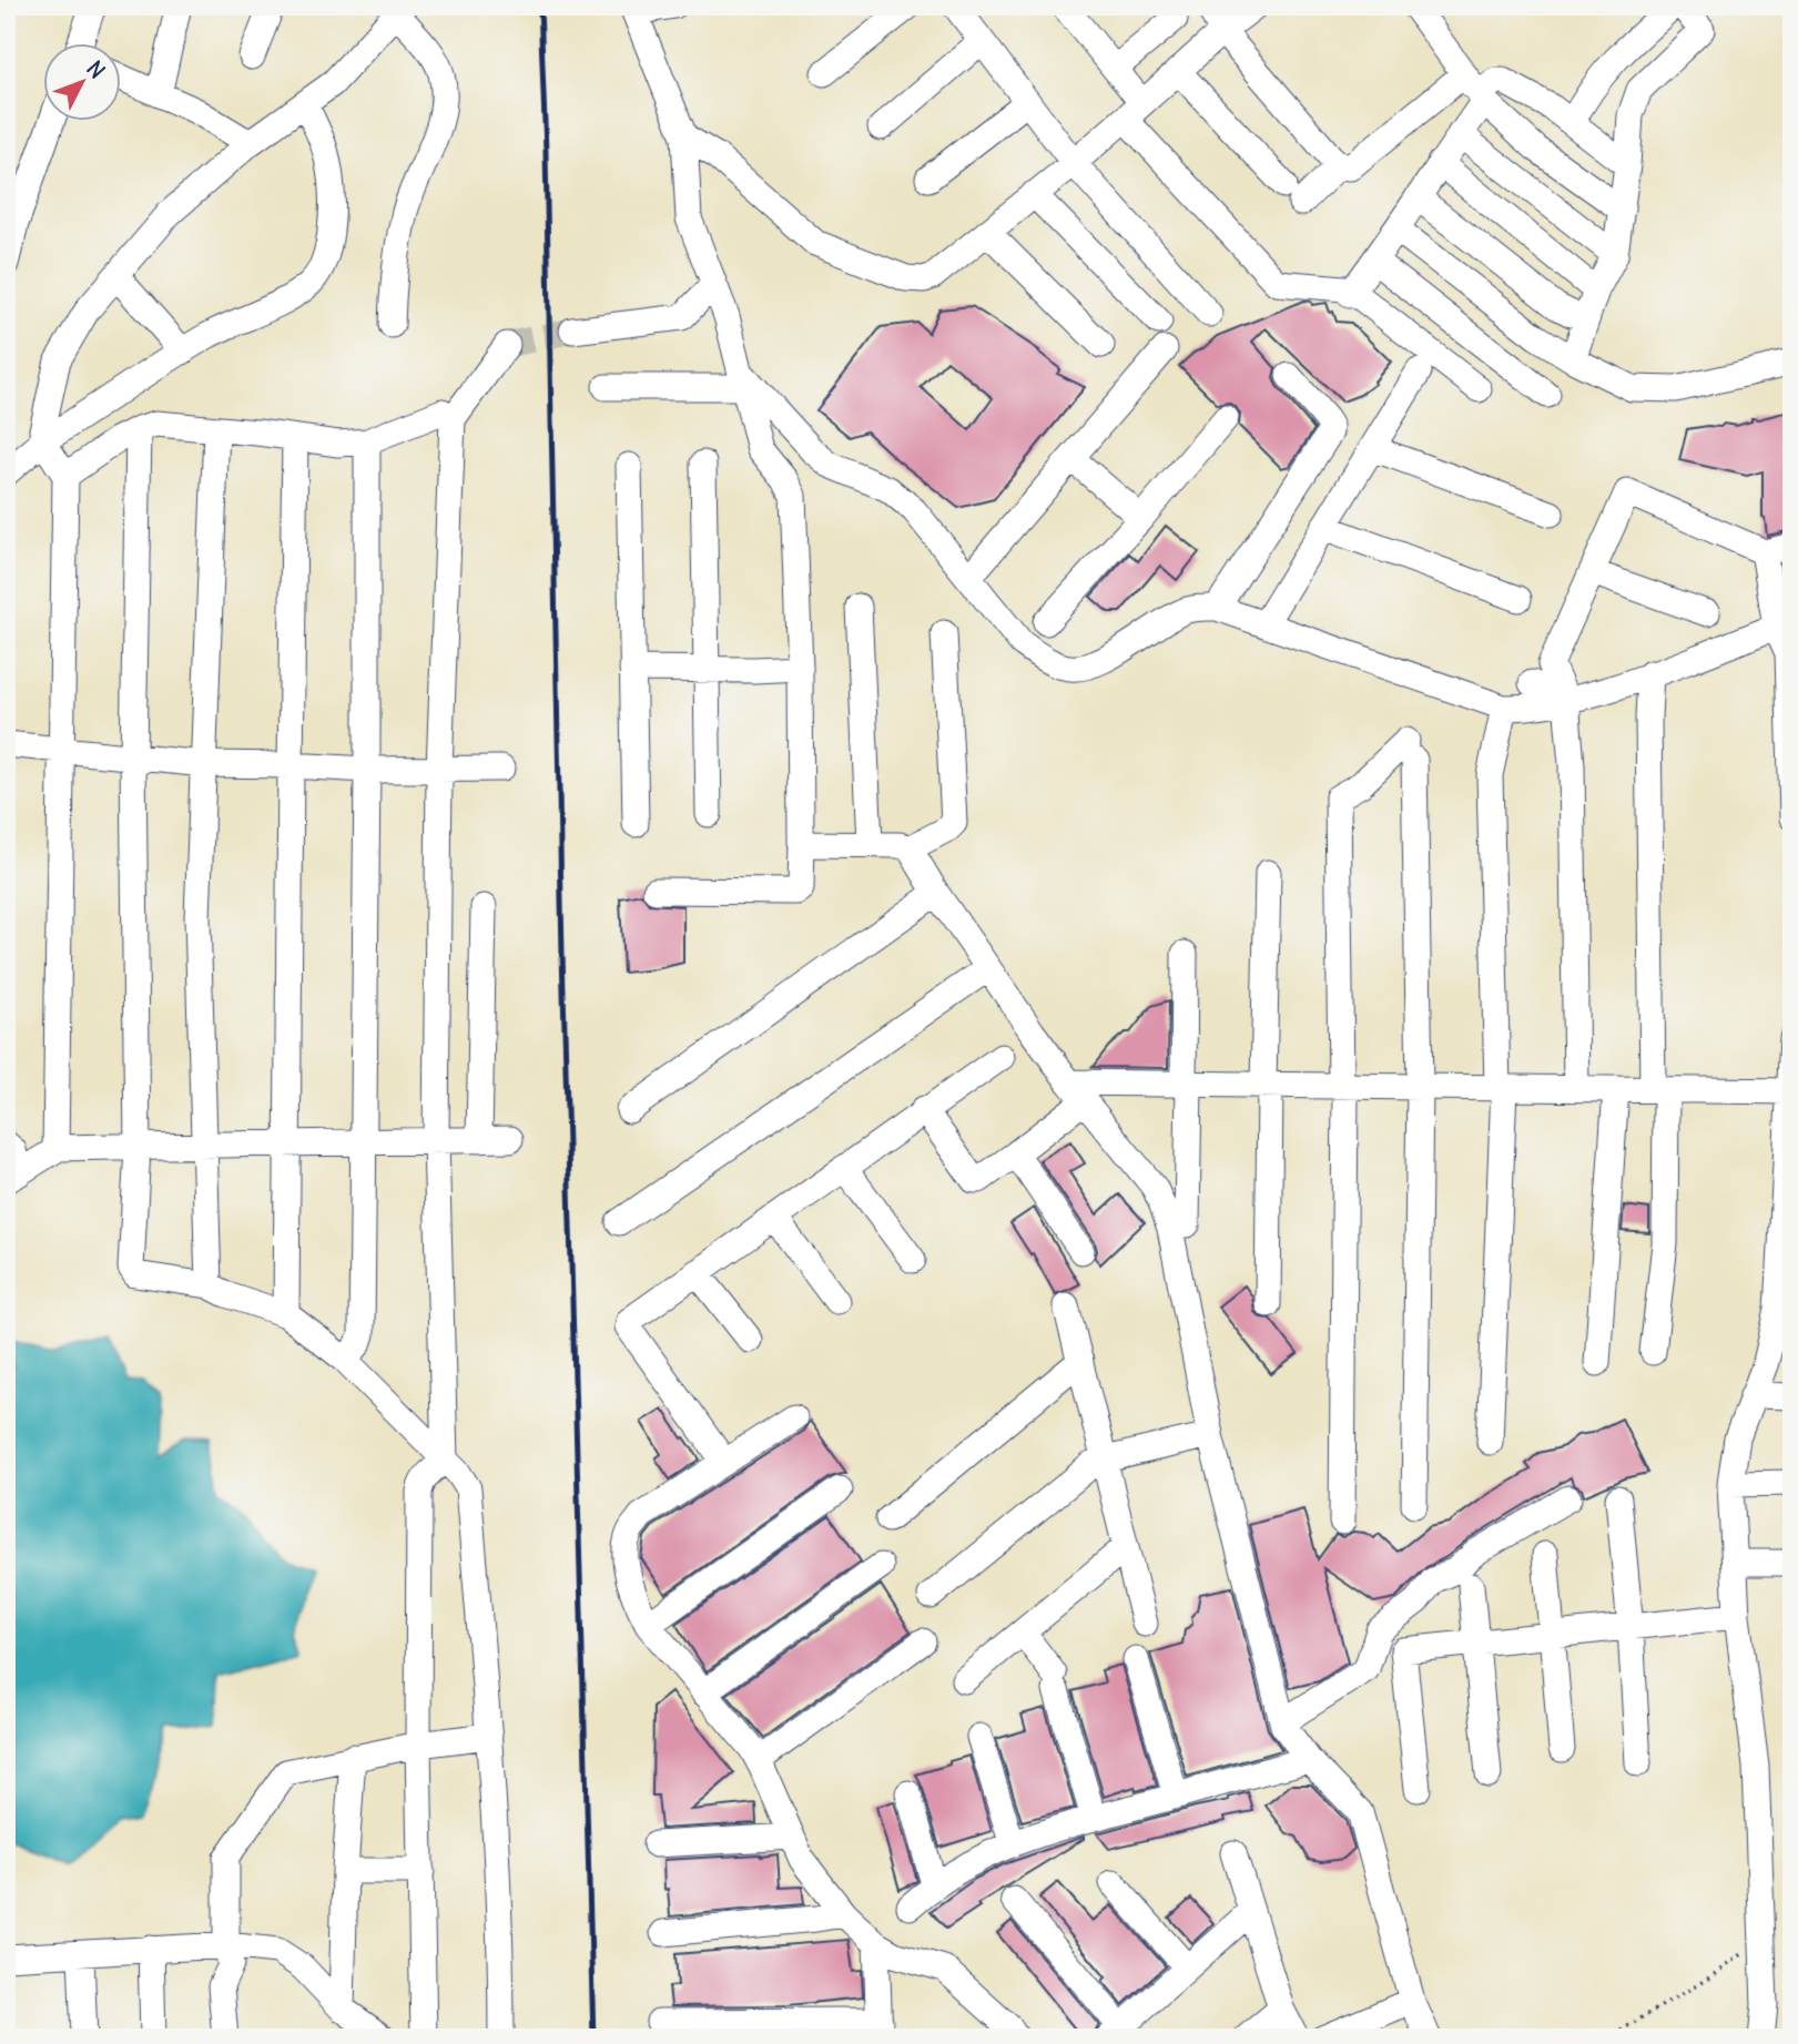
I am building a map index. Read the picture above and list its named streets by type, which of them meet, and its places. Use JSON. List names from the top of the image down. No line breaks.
{"north":"top right"}
